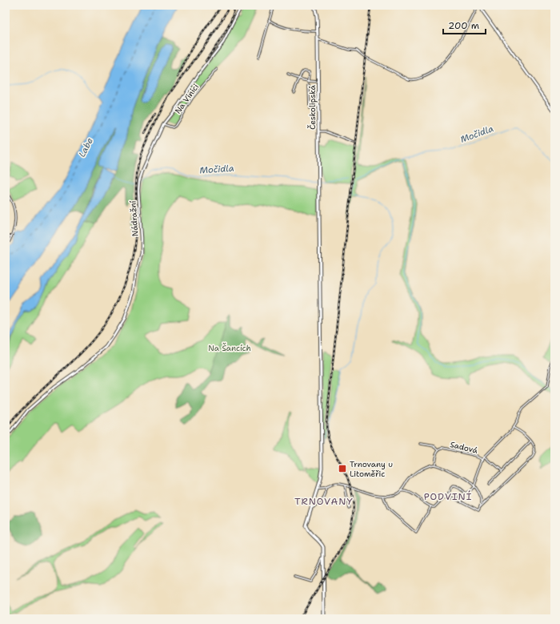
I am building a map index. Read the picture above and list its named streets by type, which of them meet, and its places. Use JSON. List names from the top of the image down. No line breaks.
{"streets":{"main road":["Českolipská","Nádražní"],"street":["Na Vinici","Sadová"]},"crossings":[["Na Vinici","Nádražní"]],"districts":["PODVINÍ","TRNOVANY"],"water":["Močidla","Labe"],"parks":["Na Šancích"],"places":{"transit":["Trnovany u Litoměřic"]},"scale_bar":"200 m"}
